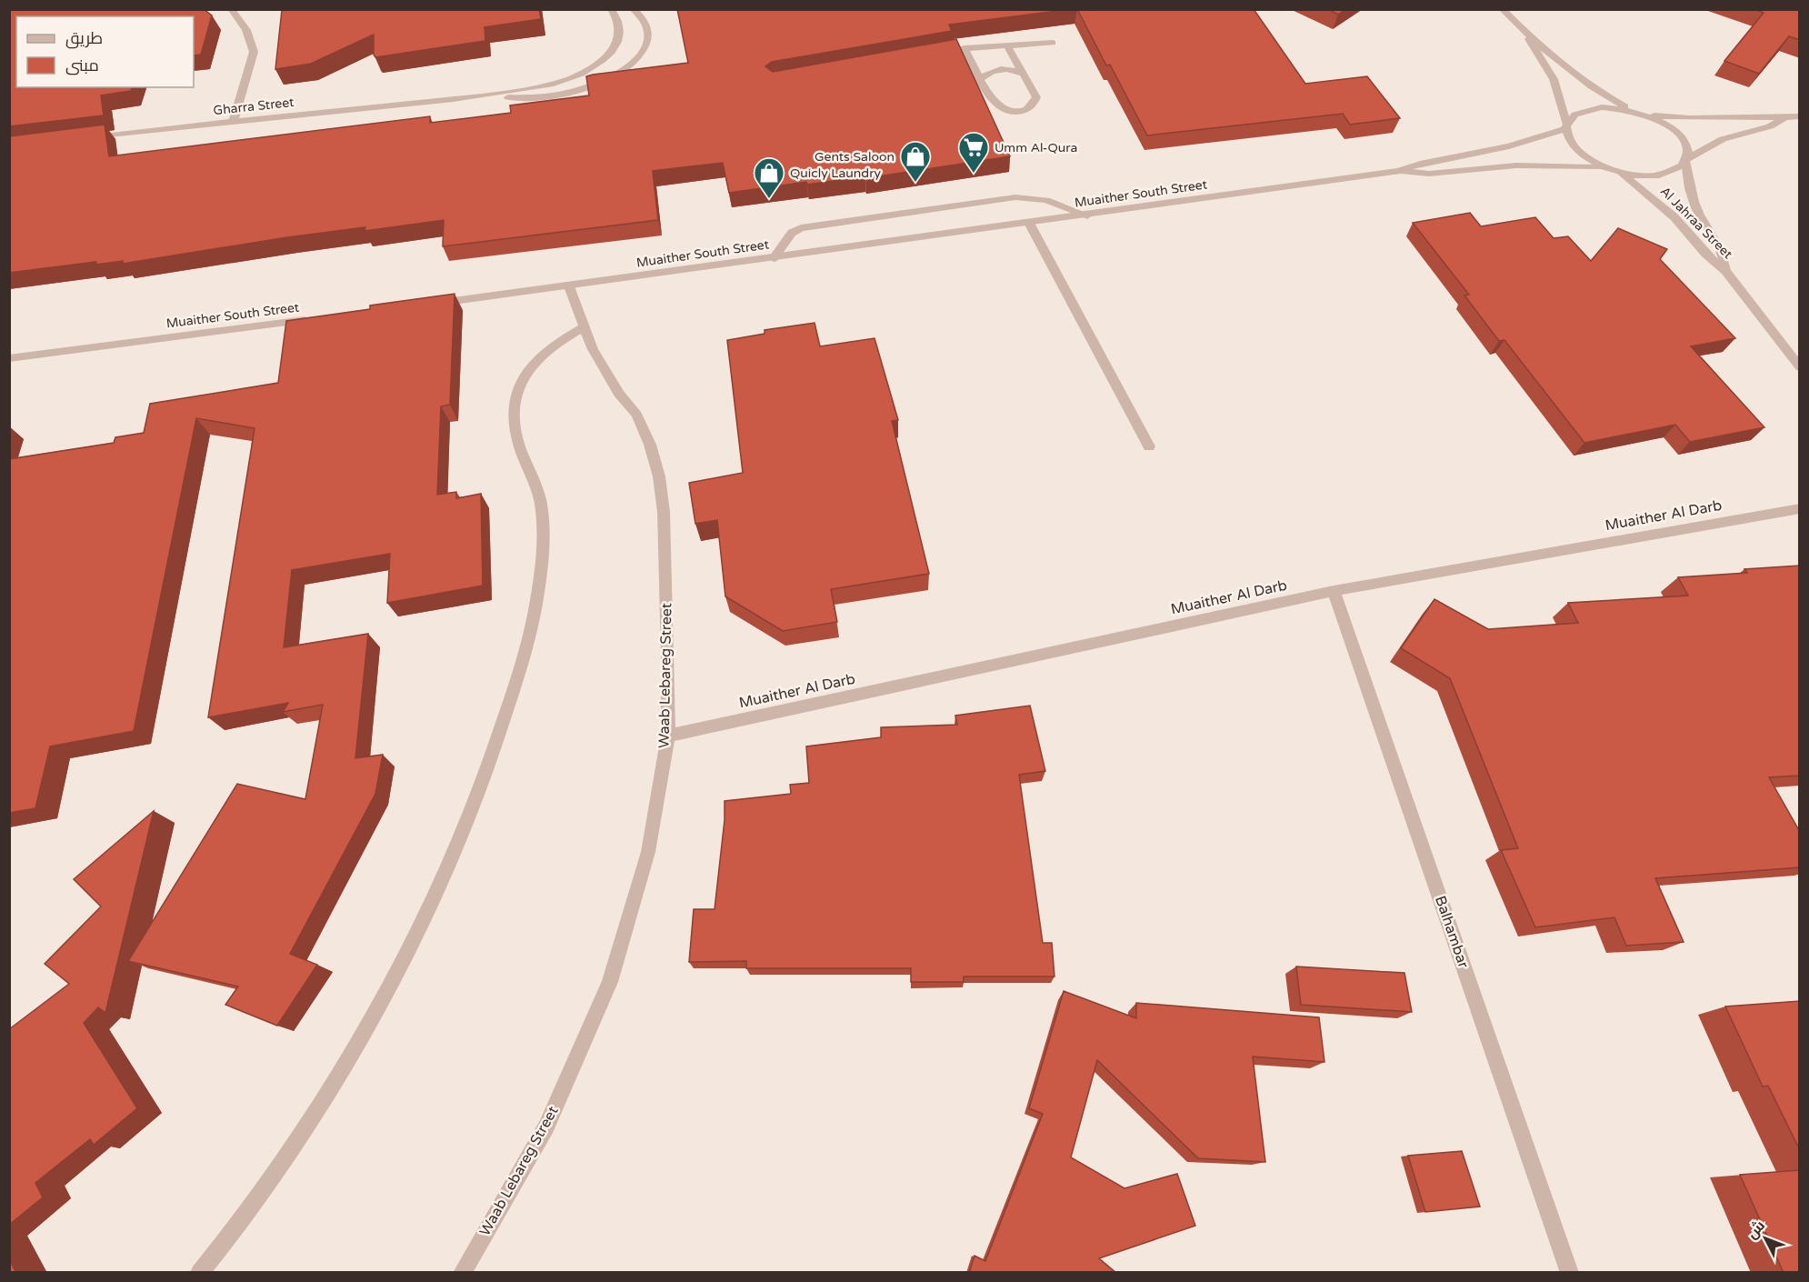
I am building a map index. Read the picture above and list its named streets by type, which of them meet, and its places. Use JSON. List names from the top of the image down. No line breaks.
{"streets":{"street":["Gharra Street","Muaither South Street","Al Jahraa Street","Muaither Al Darb","Waab Lebareg Street","Balhambar"]},"crossings":[["Muaither South Street","Al Jahraa Street"],["Muaither South Street","Waab Lebareg Street"],["Muaither Al Darb","Waab Lebareg Street"],["Muaither Al Darb","Balhambar"]],"places":{"supermarket":["Umm Al-Qura"],"shop":["Gents Saloon","Quicly Laundry"]},"legend":["طريق","مبنى"],"north":"top left"}
